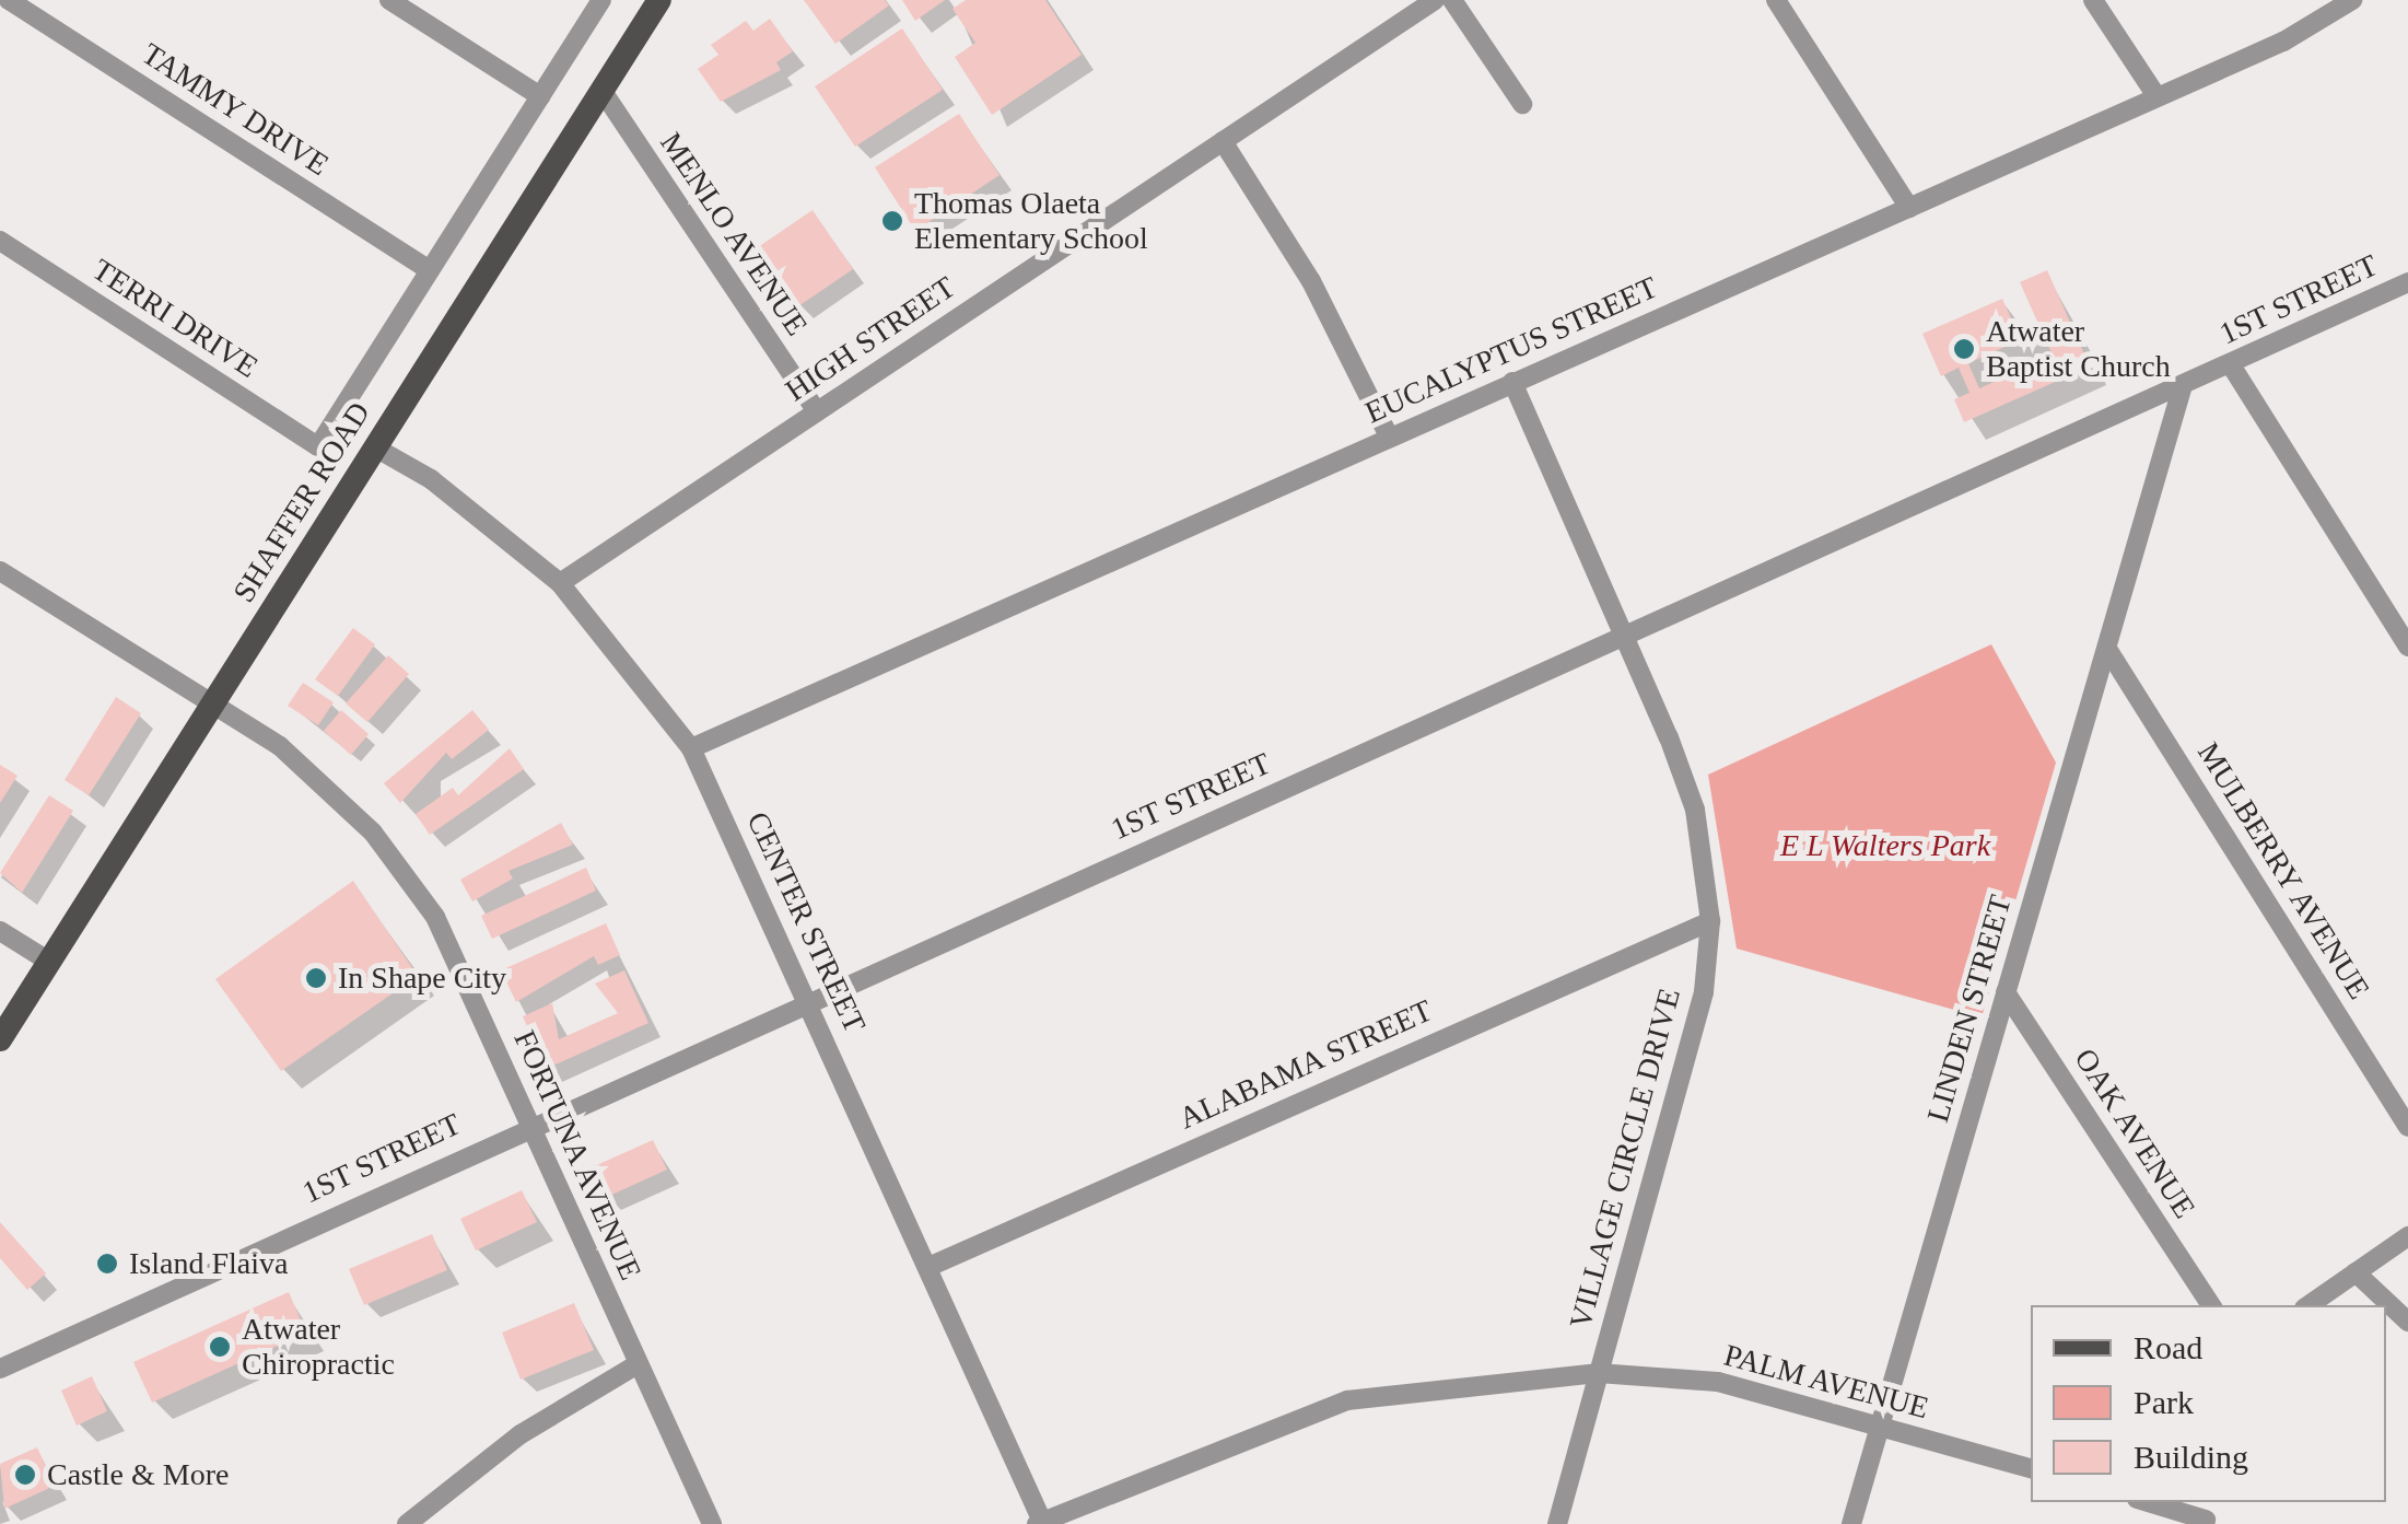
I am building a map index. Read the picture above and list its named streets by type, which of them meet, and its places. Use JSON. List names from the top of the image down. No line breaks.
{"streets":{"main road":["SHAFFER ROAD"],"street":["TAMMY DRIVE","MENLO AVENUE","1ST STREET","TERRI DRIVE","HIGH STREET","EUCALYPTUS STREET","MULBERRY AVENUE","CENTER STREET","LINDEN STREET","ALABAMA STREET","OAK AVENUE","FORTUNA AVENUE","VILLAGE CIRCLE DRIVE","PALM AVENUE"]},"crossings":[["TAMMY DRIVE","SHAFFER ROAD"],["MENLO AVENUE","HIGH STREET"],["MENLO AVENUE","SHAFFER ROAD"],["1ST STREET","CENTER STREET"],["1ST STREET","LINDEN STREET"],["1ST STREET","FORTUNA AVENUE"],["1ST STREET","VILLAGE CIRCLE DRIVE"],["TERRI DRIVE","SHAFFER ROAD"],["HIGH STREET","CENTER STREET"],["EUCALYPTUS STREET","CENTER STREET"],["EUCALYPTUS STREET","VILLAGE CIRCLE DRIVE"],["SHAFFER ROAD","CENTER STREET"],["SHAFFER ROAD","FORTUNA AVENUE"],["MULBERRY AVENUE","LINDEN STREET"],["CENTER STREET","ALABAMA STREET"],["CENTER STREET","PALM AVENUE"],["LINDEN STREET","OAK AVENUE"],["LINDEN STREET","PALM AVENUE"],["ALABAMA STREET","VILLAGE CIRCLE DRIVE"],["VILLAGE CIRCLE DRIVE","PALM AVENUE"]],"parks":["E L Walters Park"],"places":["Thomas Olaeta Elementary School","Atwater Baptist Church","In Shape City","Island Flaiva","Atwater Chiropractic","Castle & More"],"legend":["Road","Park","Building"]}
